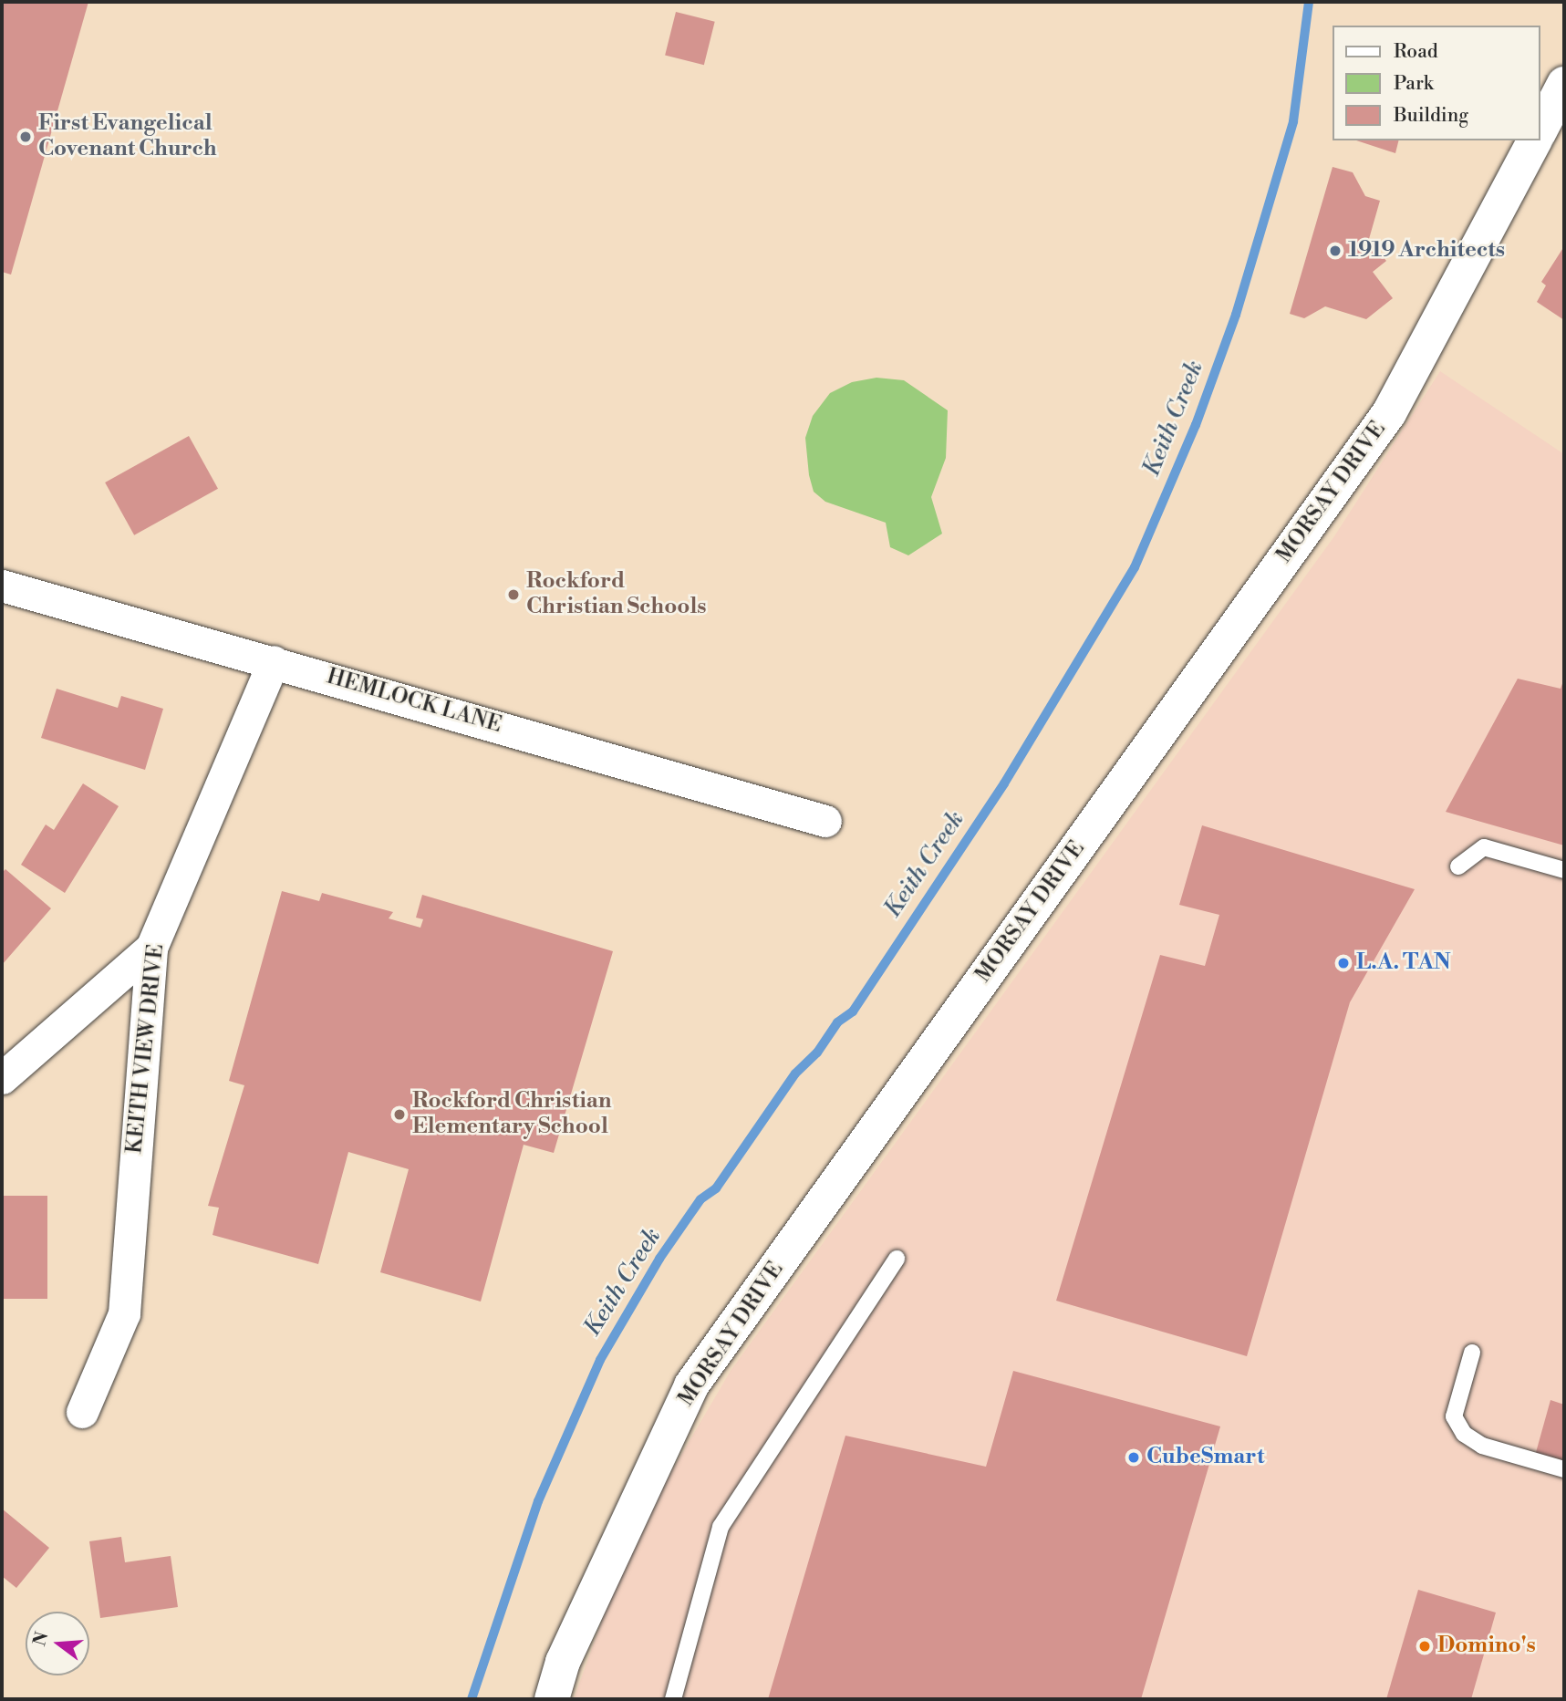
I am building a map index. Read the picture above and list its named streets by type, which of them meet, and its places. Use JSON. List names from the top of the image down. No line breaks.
{"streets":{"street":["MORSAY DRIVE","HEMLOCK LANE","KEITH VIEW DRIVE"]},"crossings":[["HEMLOCK LANE","KEITH VIEW DRIVE"]],"water":["Keith Creek"],"places":["First Evangelical Covenant Church","1919 Architects","Rockford Christian Schools","L.A. TAN","Rockford Christian Elementary School","CubeSmart","Domino's"],"legend":["Road","Park","Building"],"north":"left"}
